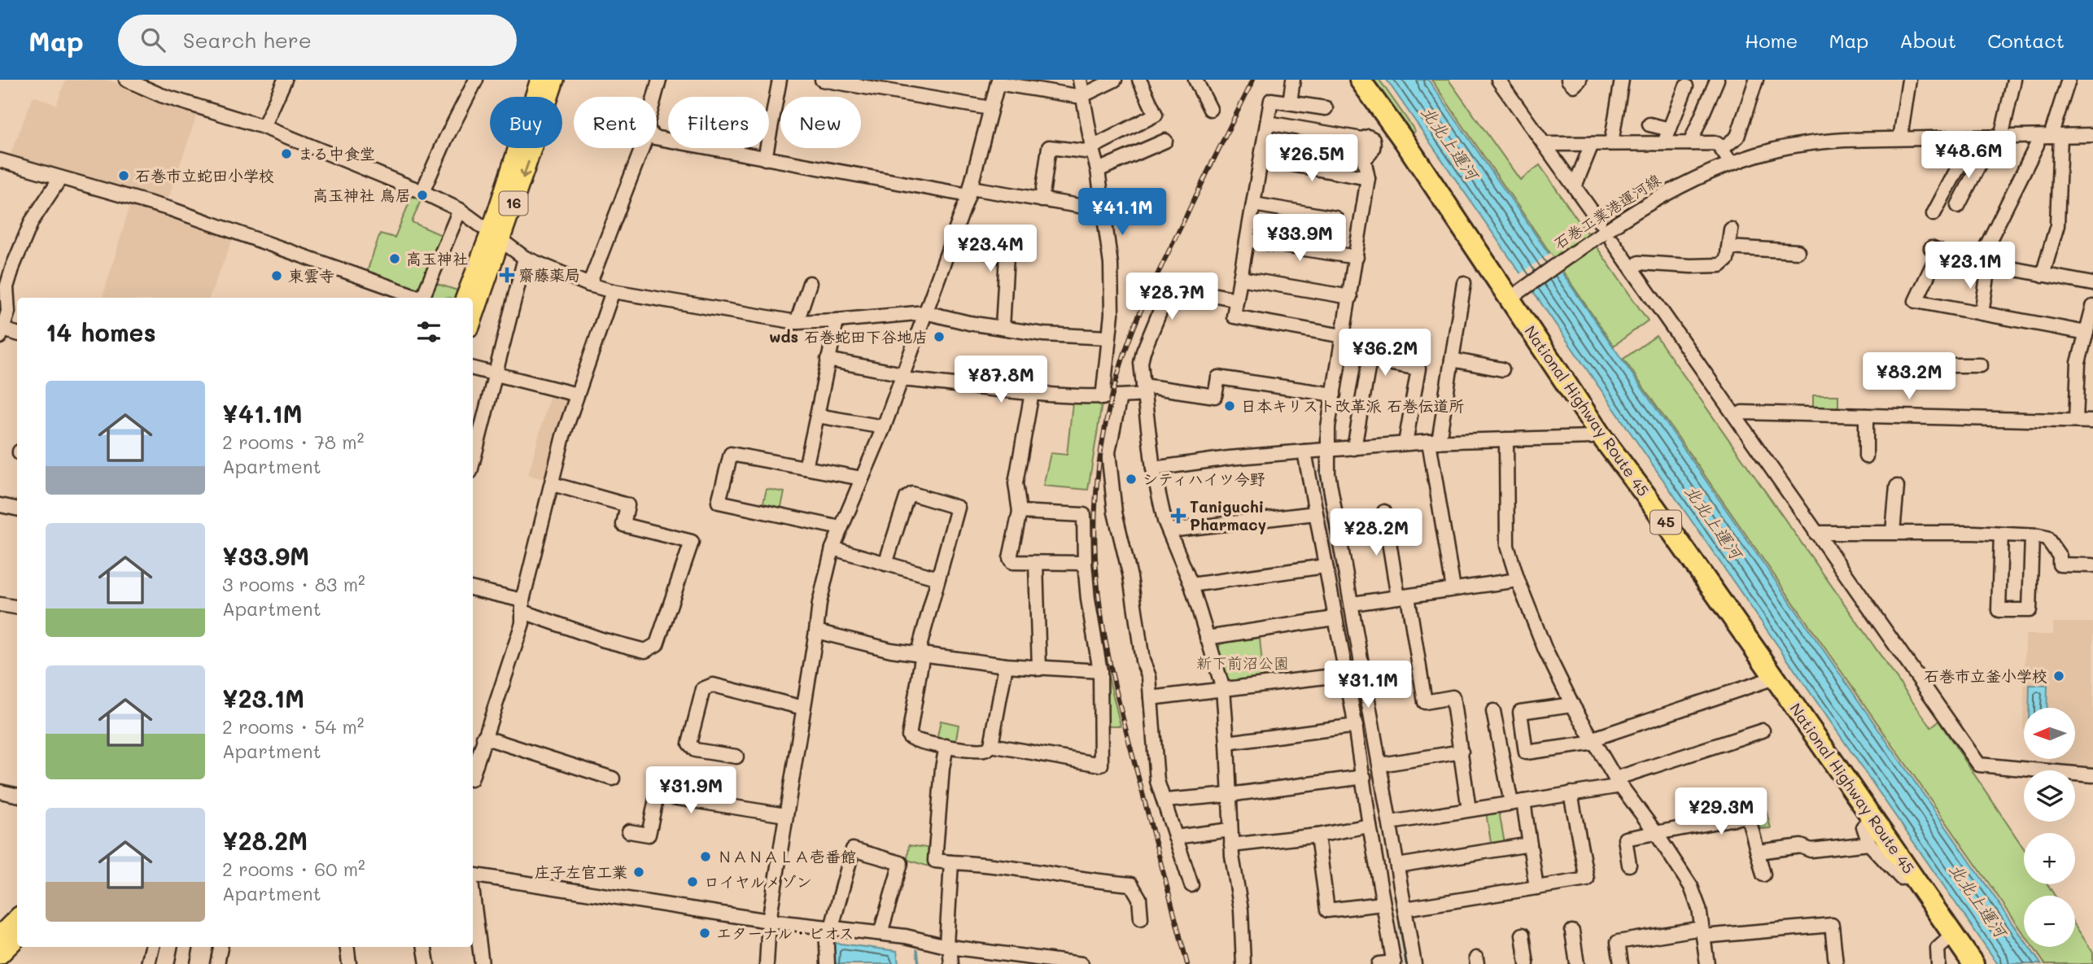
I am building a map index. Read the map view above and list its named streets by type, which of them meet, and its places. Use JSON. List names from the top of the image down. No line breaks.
{"streets":{"highway":["National Highway Route 45","45"],"main road":["16"],"street":["石巻工業港運河線"]},"crossings":[["石巻工業港運河線","National Highway Route 45"]],"water":["北北上運河"],"parks":["新下前沼公園"],"places":{"other":["まる中食堂","石巻市立蛇田小学校","高玉神社 鳥居","高玉神社","東雲寺","wds 石巻蛇田下谷地店","日本キリスト改革派 石巻伝道所","シティハイツ今野","石巻市立釜小学校","ＮＡＮＡＬＡ壱番館","庄子左官工業","ロイヤルメゾン","エターナル・ビオス"],"health":["齋藤薬局","Taniguchi Pharmacy"]},"north":"left","page":{"header":"Map","search":"Search here","nav":["Home","Map","About","Contact"],"chip":["Buy","Rent","Filters","New"],"price":["¥48.6M","¥26.5M","¥41.1M","¥33.9M","¥23.4M","¥23.1M","¥28.7M","¥36.2M","¥83.2M","¥87.8M","¥28.2M","¥31.1M","¥31.9M","¥29.3M"],"heading":"14 homes","list":[{"name":"¥41.1M","note":"2 rooms · 78 m² · Apartment"},{"name":"¥33.9M","note":"3 rooms · 83 m² · Apartment"},{"name":"¥23.1M","note":"2 rooms · 54 m² · Apartment"},{"name":"¥28.2M","note":"2 rooms · 60 m² · Apartment"}],"map_buttons":["+","−"]}}
